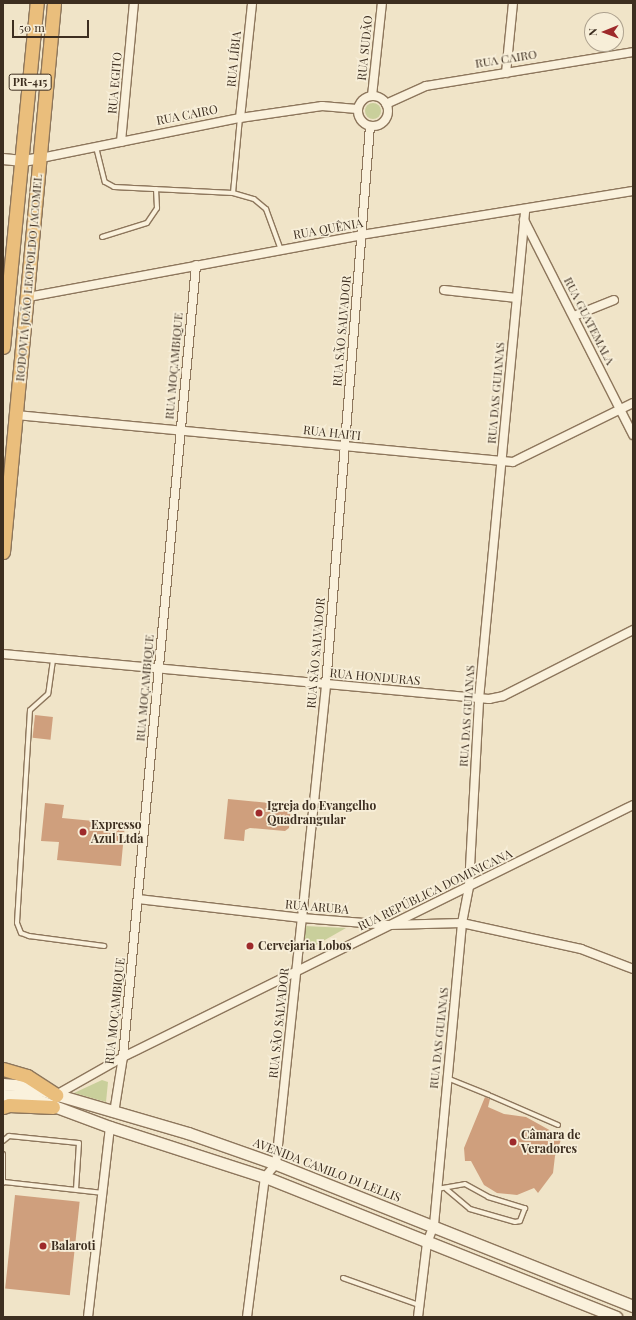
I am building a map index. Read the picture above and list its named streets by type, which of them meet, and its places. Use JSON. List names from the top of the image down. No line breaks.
{"streets":{"highway":["PR-415","RODOVIA JOÃO LEOPOLDO JACOMEL"],"main road":["AVENIDA CAMILO DI LELLIS"],"street":["RUA SUDÃO","RUA LÍBIA","RUA CAIRO","RUA EGITO","RUA QUÊNIA","RUA GUATEMALA","RUA SÃO SALVADOR","RUA MOÇAMBIQUE","RUA DAS GUIANAS","RUA HAITI","RUA HONDURAS","RUA REPÚBLICA DOMINICANA","RUA ARUBA"]},"crossings":[["RUA SUDÃO","RUA CAIRO"],["RUA SUDÃO","RUA SÃO SALVADOR"],["RUA LÍBIA","RUA CAIRO"],["RUA CAIRO","RUA EGITO"],["RUA CAIRO","RODOVIA JOÃO LEOPOLDO JACOMEL"],["RUA CAIRO","RUA SÃO SALVADOR"],["RUA QUÊNIA","RODOVIA JOÃO LEOPOLDO JACOMEL"],["RUA QUÊNIA","RUA SÃO SALVADOR"],["RUA QUÊNIA","RUA MOÇAMBIQUE"],["RUA QUÊNIA","RUA DAS GUIANAS"],["RODOVIA JOÃO LEOPOLDO JACOMEL","RUA HAITI"],["RUA GUATEMALA","RUA DAS GUIANAS"],["RUA GUATEMALA","RUA HAITI"],["RUA SÃO SALVADOR","RUA HAITI"],["RUA SÃO SALVADOR","RUA HONDURAS"],["RUA SÃO SALVADOR","RUA REPÚBLICA DOMINICANA"],["RUA SÃO SALVADOR","RUA ARUBA"],["RUA SÃO SALVADOR","AVENIDA CAMILO DI LELLIS"],["RUA MOÇAMBIQUE","RUA HAITI"],["RUA MOÇAMBIQUE","RUA HONDURAS"],["RUA MOÇAMBIQUE","RUA REPÚBLICA DOMINICANA"],["RUA MOÇAMBIQUE","RUA ARUBA"],["RUA MOÇAMBIQUE","AVENIDA CAMILO DI LELLIS"],["RUA DAS GUIANAS","RUA HAITI"],["RUA DAS GUIANAS","RUA HONDURAS"],["RUA DAS GUIANAS","RUA REPÚBLICA DOMINICANA"],["RUA DAS GUIANAS","RUA ARUBA"],["RUA DAS GUIANAS","AVENIDA CAMILO DI LELLIS"],["RUA REPÚBLICA DOMINICANA","RUA ARUBA"],["RUA REPÚBLICA DOMINICANA","AVENIDA CAMILO DI LELLIS"]],"places":["Igreja do Evangelho Quadrangular","Expresso Azul Ltda","Cervejaria Lobos","Câmara de Veradores","Balaroti"],"scale_bar":"50 m","north":"left"}
